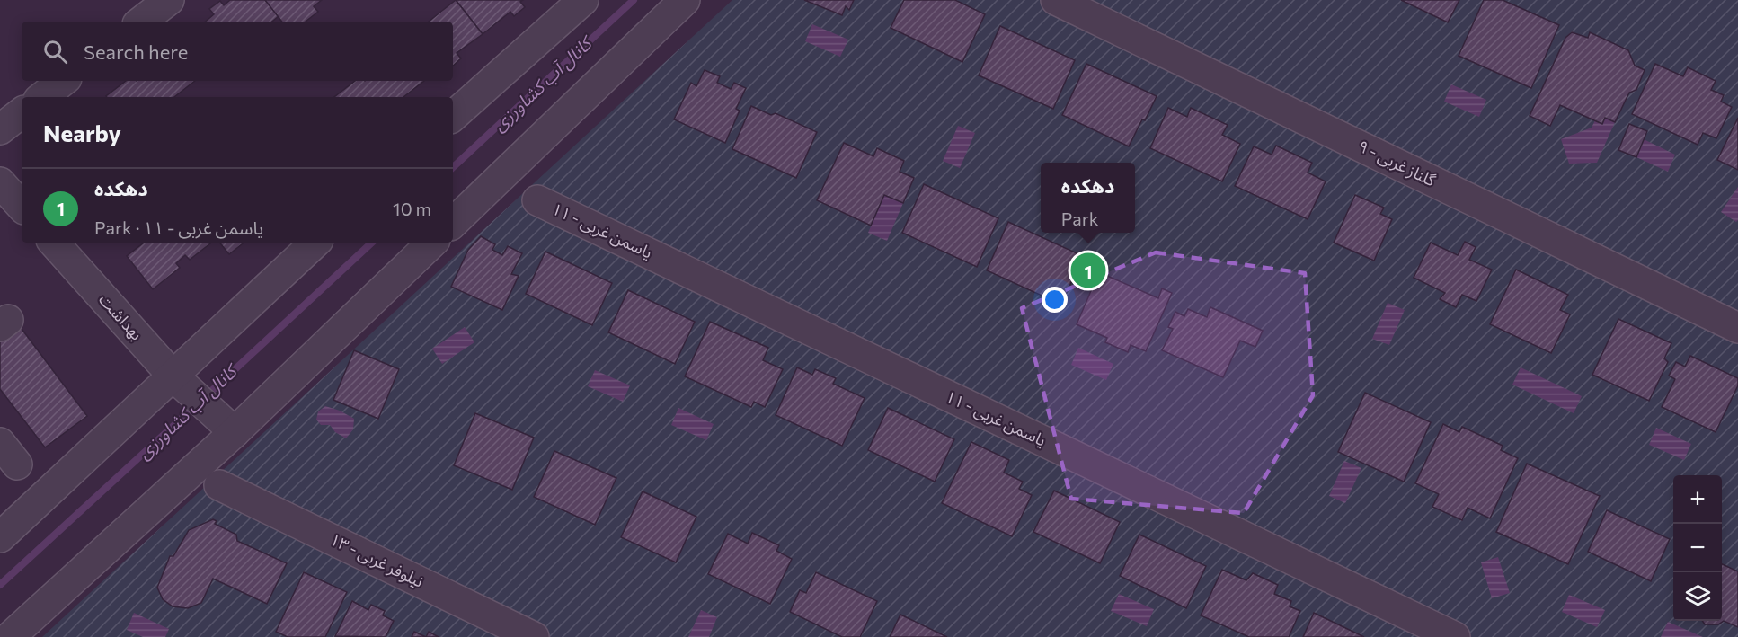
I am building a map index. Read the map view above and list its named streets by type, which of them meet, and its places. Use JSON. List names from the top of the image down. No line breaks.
{"streets":{"street":["گلناز غربی - ۹","یاسمن غربی - ۱۱","بهداشت","نیلوفر غربی - ۱۳"]},"water":["کانال آب کشاورزی"],"page":{"search":"Search here","heading":"Nearby","popup":["دهکده","Park"],"list":[{"mark":"1","name":"دهکده","note":"Park · یاسمن غربی - ۱۱","value":"10 m"}],"pins":"1","map_buttons":["+","−"]}}
